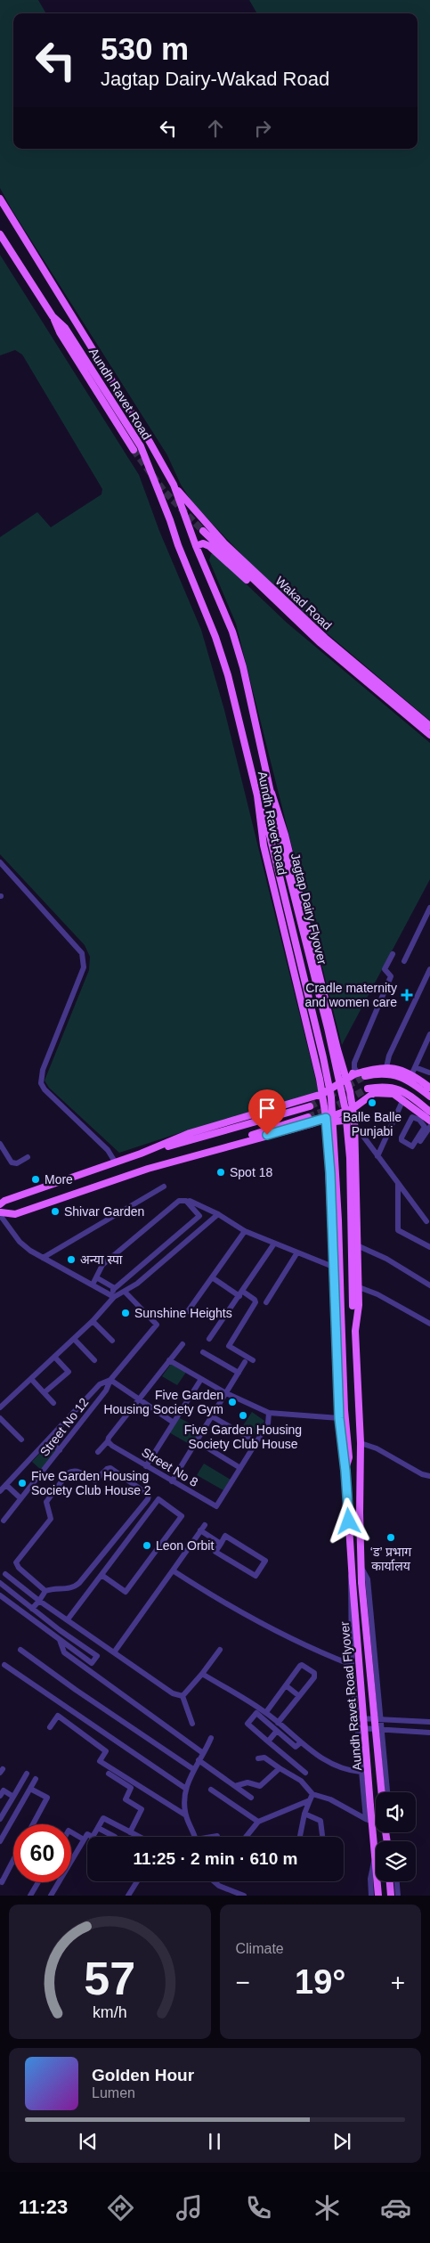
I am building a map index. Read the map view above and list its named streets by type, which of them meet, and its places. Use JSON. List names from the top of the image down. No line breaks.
{"streets":{"main road":["Aundh Ravet Road","Wakad Road","Jagtap Dairy Flyover","Aundh Ravet Road Flyover"],"street":["Street No 12","Street No 8"]},"crossings":[["Aundh Ravet Road","Wakad Road"],["Aundh Ravet Road","Jagtap Dairy Flyover"],["Aundh Ravet Road","Aundh Ravet Road Flyover"]],"places":{"health":["Cradle maternity and women care"],"other":["Balle Balle Punjabi","Spot 18","More","Shivar Garden","अन्या स्पा","Sunshine Heights","Five Garden Housing Society Gym","Five Garden Housing Society Club House","Five Garden Housing Society Club House 2","‘ड’ प्रभाग कार्यालय","Leon Orbit"]},"page":{"turn":["530 m","Jagtap Dairy-Wakad Road"],"limit":"60","trip":"11:25 · 2 min · 610 m","tile":"Climate","heat":["−","19°","+"],"song":["Golden Hour","Lumen"],"tabs":"11:23","gauge":["57","km/h"]}}
